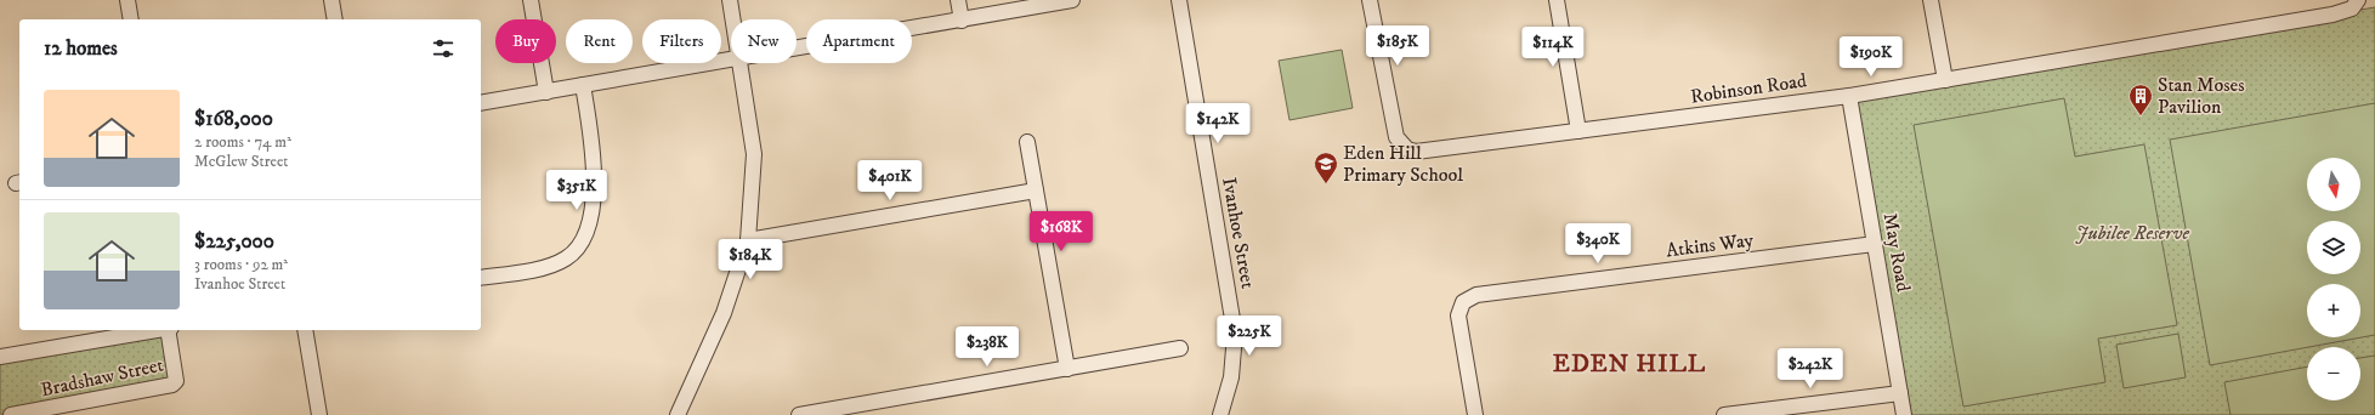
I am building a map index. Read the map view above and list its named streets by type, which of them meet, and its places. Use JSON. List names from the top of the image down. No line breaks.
{"streets":{"street":["Robinson Road","Ivanhoe Street","Atkins Way","May Road","Bradshaw Street"]},"crossings":[["Robinson Road","May Road"],["Atkins Way","May Road"]],"districts":["EDEN HILL"],"parks":["Jubilee Reserve"],"places":{"building":["Stan Moses Pavilion"],"school or university":["Eden Hill Primary School"]},"north":"bottom","page":{"chip":["Buy","Rent","Filters","New","Apartment"],"heading":"12 homes","price":["$185K","$114K","$190K","$142K","$401K","$351K","$168K","$340K","$184K","$225K","$238K","$242K"],"list":[{"name":"$168,000","note":"2 rooms · 74 m² · McGlew Street"},{"name":"$225,000","note":"3 rooms · 92 m² · Ivanhoe Street"}],"map_buttons":["+","−"]}}
